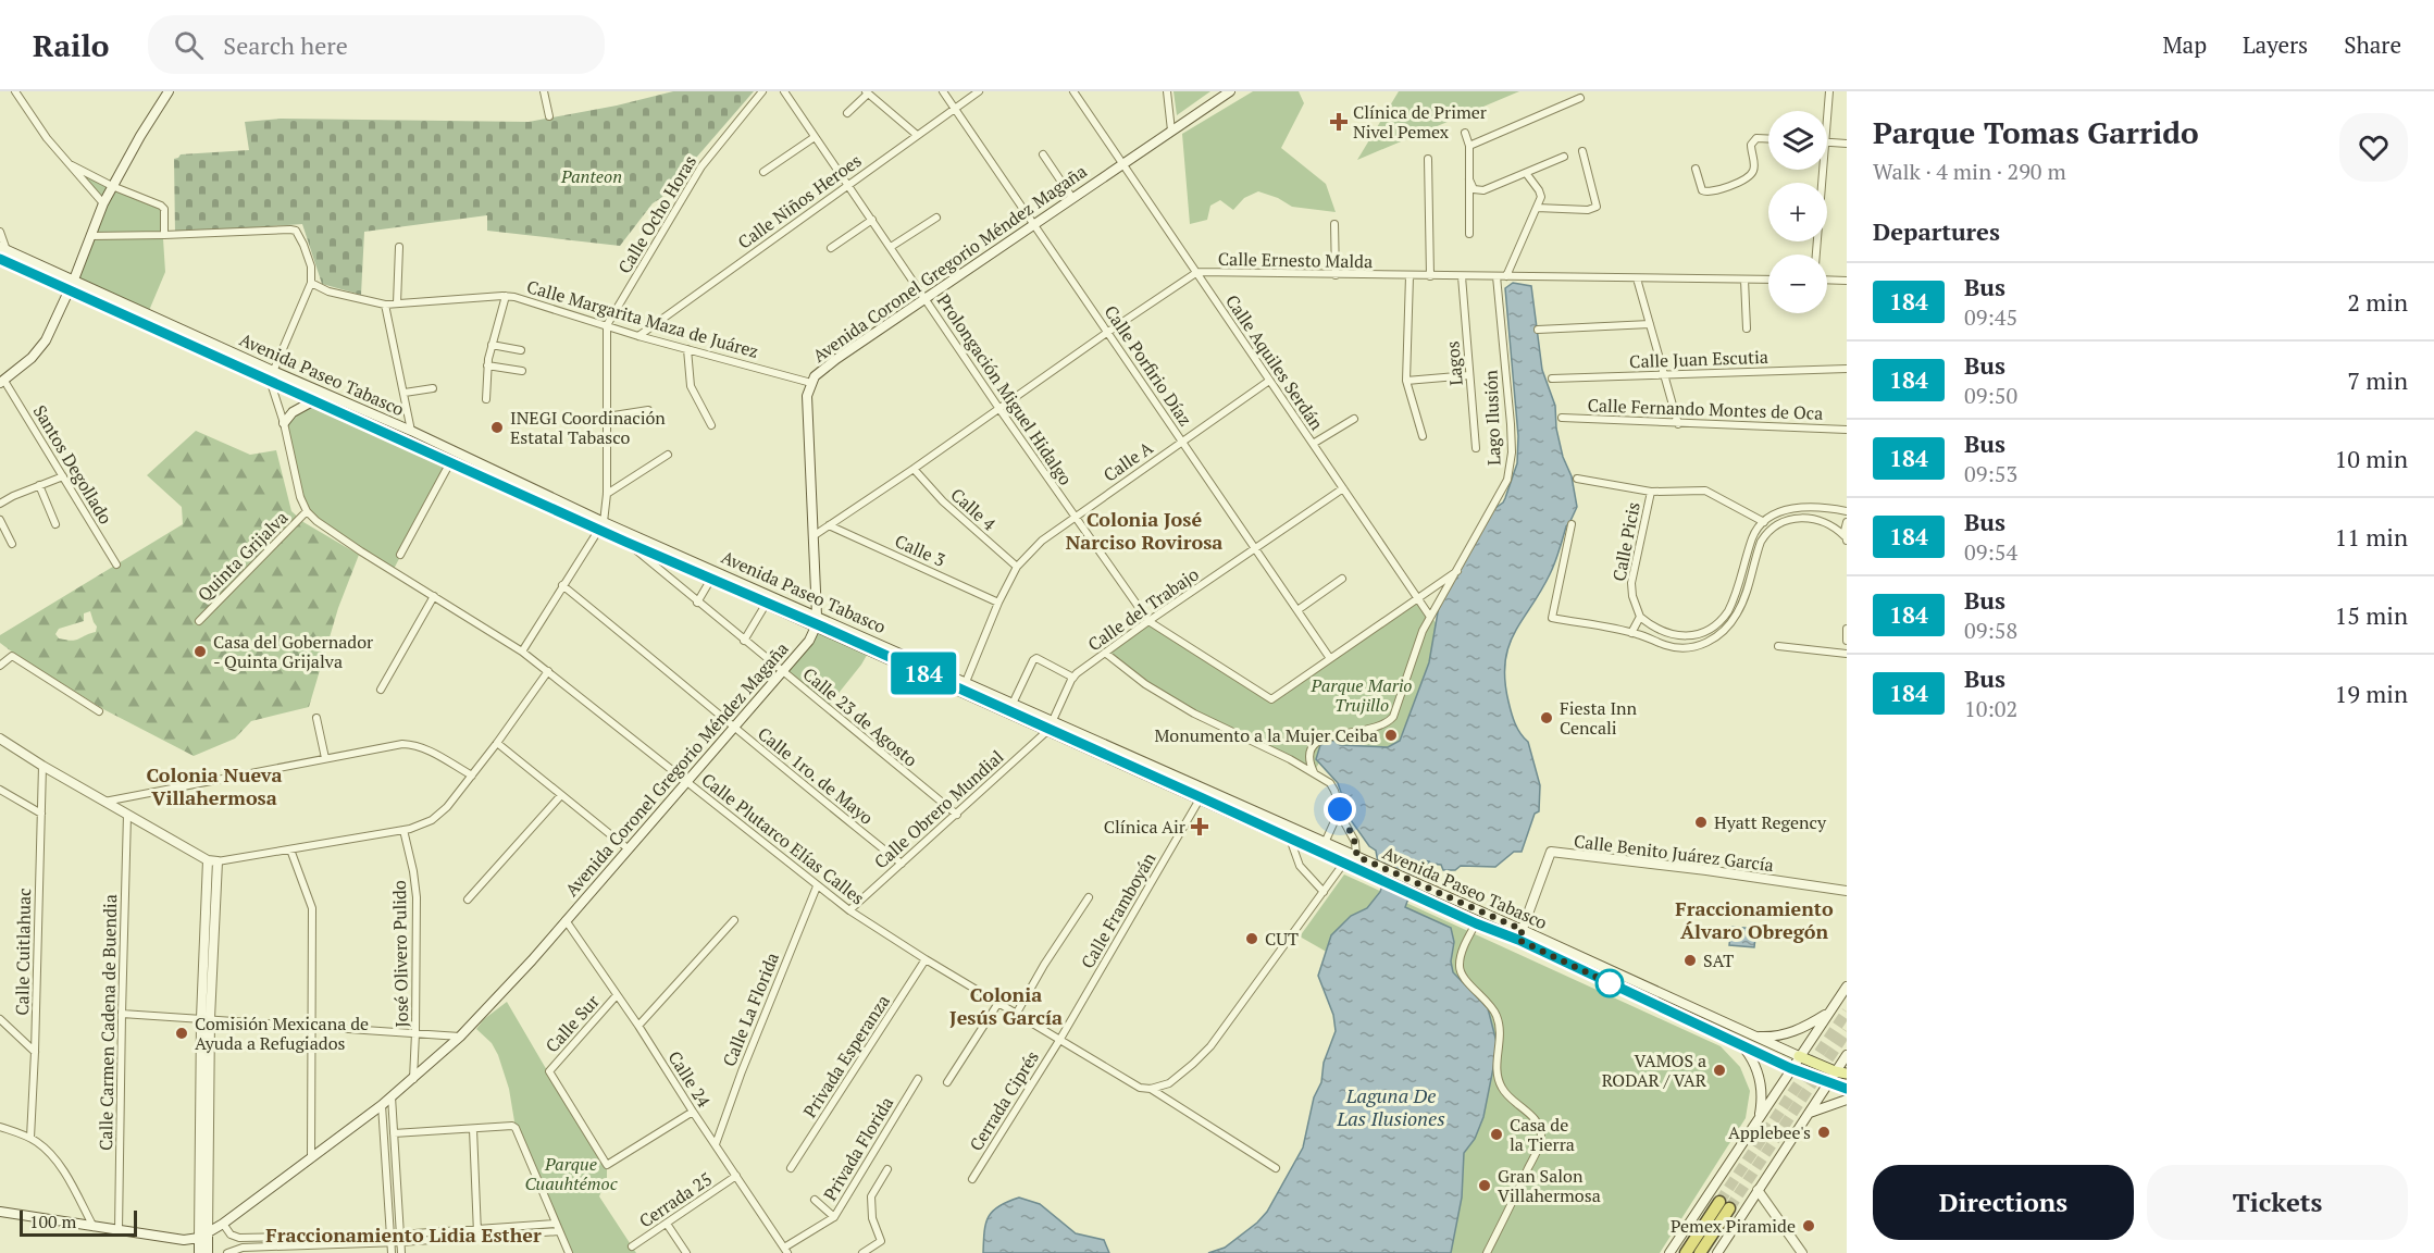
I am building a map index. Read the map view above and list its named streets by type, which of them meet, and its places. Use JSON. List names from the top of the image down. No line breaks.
{"streets":{"main road":["Avenida Coronel Gregorio Méndez Magaña","Avenida Paseo Tabasco"],"street":["Calle Niños Heroes","Calle Ocho Horas","Calle Ernesto Malda","Calle Margarita Maza de Juárez","Calle Juan Escutia","Calle Aquiles Serdán","Lagos","Calle Porfirio Díaz","Prolongación Miguel Hidalgo","Calle Fernando Montes de Oca","Lago Ilusión","Calle A","Santos Degollado","Calle 4","Calle Picis","Calle 3","Quinta Grijalva","Calle del Trabajo","Calle 23 de Agosto","Calle 1ro. de Mayo","Calle Obrero Mundial","Calle Plutarco Elías Calles","Calle Benito Juárez García","Calle Framboyán","Calle Cuitlahuac","José Olivero Pulido","Calle La Florida","Calle Carmen Cadena de Buendia","Calle Sur","Privada Esperanza","Calle 24","Cerrada Ciprés","Privada Florida","Cerrada 25"]},"crossings":[["Calle Niños Heroes","Calle Margarita Maza de Juárez"],["Calle Niños Heroes","Calle Porfirio Díaz"],["Calle Niños Heroes","Prolongación Miguel Hidalgo"],["Calle Ocho Horas","Calle Margarita Maza de Juárez"],["Calle Ernesto Malda","Avenida Coronel Gregorio Méndez Magaña"],["Calle Ernesto Malda","Calle Aquiles Serdán"],["Calle Ernesto Malda","Lagos"],["Calle Ernesto Malda","Calle Porfirio Díaz"],["Calle Ernesto Malda","Prolongación Miguel Hidalgo"],["Calle Ernesto Malda","Lago Ilusión"],["Calle Ernesto Malda","Calle 4"],["Calle Ernesto Malda","Calle 3"],["Avenida Coronel Gregorio Méndez Magaña","Calle Margarita Maza de Juárez"],["Avenida Coronel Gregorio Méndez Magaña","Calle Aquiles Serdán"],["Avenida Coronel Gregorio Méndez Magaña","Calle Porfirio Díaz"],["Avenida Coronel Gregorio Méndez Magaña","Avenida Paseo Tabasco"],["Avenida Coronel Gregorio Méndez Magaña","Prolongación Miguel Hidalgo"],["Avenida Coronel Gregorio Méndez Magaña","Calle 23 de Agosto"],["Avenida Coronel Gregorio Méndez Magaña","Calle 1ro. de Mayo"],["Avenida Coronel Gregorio Méndez Magaña","Calle Plutarco Elías Calles"],["Avenida Coronel Gregorio Méndez Magaña","José Olivero Pulido"],["Avenida Coronel Gregorio Méndez Magaña","Calle 24"],["Calle Aquiles Serdán","Prolongación Miguel Hidalgo"],["Calle Aquiles Serdán","Lago Ilusión"],["Calle Aquiles Serdán","Calle A"],["Calle Aquiles Serdán","Calle del Trabajo"],["Calle Porfirio Díaz","Prolongación Miguel Hidalgo"],["Calle Porfirio Díaz","Calle A"],["Calle Porfirio Díaz","Calle del Trabajo"],["Avenida Paseo Tabasco","Calle A"],["Avenida Paseo Tabasco","Calle del Trabajo"],["Avenida Paseo Tabasco","Calle 23 de Agosto"],["Avenida Paseo Tabasco","Calle Obrero Mundial"],["Avenida Paseo Tabasco","Calle Benito Juárez García"],["Avenida Paseo Tabasco","Calle Framboyán"],["Prolongación Miguel Hidalgo","Lago Ilusión"],["Prolongación Miguel Hidalgo","Calle A"],["Prolongación Miguel Hidalgo","Calle del Trabajo"],["Calle A","Calle 4"],["Calle A","Calle 3"],["Quinta Grijalva","Calle Plutarco Elías Calles"],["Calle del Trabajo","Calle Obrero Mundial"],["Calle 23 de Agosto","Calle Obrero Mundial"],["Calle 1ro. de Mayo","Calle Obrero Mundial"],["Calle Obrero Mundial","Calle Plutarco Elías Calles"],["Calle Plutarco Elías Calles","Calle Framboyán"],["Calle Plutarco Elías Calles","Calle La Florida"],["Calle Plutarco Elías Calles","Privada Esperanza"],["Calle Plutarco Elías Calles","Cerrada Ciprés"],["Calle Framboyán","Cerrada Ciprés"],["Calle La Florida","Calle 24"],["Calle Sur","Calle 24"],["Calle 24","Privada Florida"],["Calle 24","Cerrada 25"]],"districts":["Colonia José Narciso Rovirosa","Colonia Nueva Villahermosa","Fraccionamiento Álvaro Obregón","Colonia Jesús García","Fraccionamiento Lidia Esther"],"water":["Laguna De Las Ilusiones"],"parks":["Panteon","Parque Mario Trujillo","Parque Cuauhtémoc"],"places":{"health":["Clínica de Primer Nivel Pemex","Clínica Air"],"other":["INEGI Coordinación Estatal Tabasco","Casa del Gobernador - Quinta Grijalva","Fiesta Inn Cencali","Monumento a la Mujer Ceiba","Hyatt Regency","CUT","SAT","Comisión Mexicana de Ayuda a Refugiados","VAMOS a RODAR / VAR","Applebee's","Casa de la Tierra","Gran Salon Villahermosa","Pemex Piramide"]},"lines":["bus line 184"],"scale_bar":"100 m","page":{"header":"Railo","search":"Search here","nav":["Map","Layers","Share"],"on_map":"184","heading":[["Parque Tomas Garrido","Walk · 4 min · 290 m"],"Departures"],"map_buttons":["+","−"],"list":[{"mark":"184","name":"Bus","note":"09:45","value":"2 min"},{"mark":"184","name":"Bus","note":"09:50","value":"7 min"},{"mark":"184","name":"Bus","note":"09:53","value":"10 min"},{"mark":"184","name":"Bus","note":"09:54","value":"11 min"},{"mark":"184","name":"Bus","note":"09:58","value":"15 min"},{"mark":"184","name":"Bus","note":"10:02","value":"19 min"}],"buttons":["Directions","Tickets"],"scale":"100 m"}}
